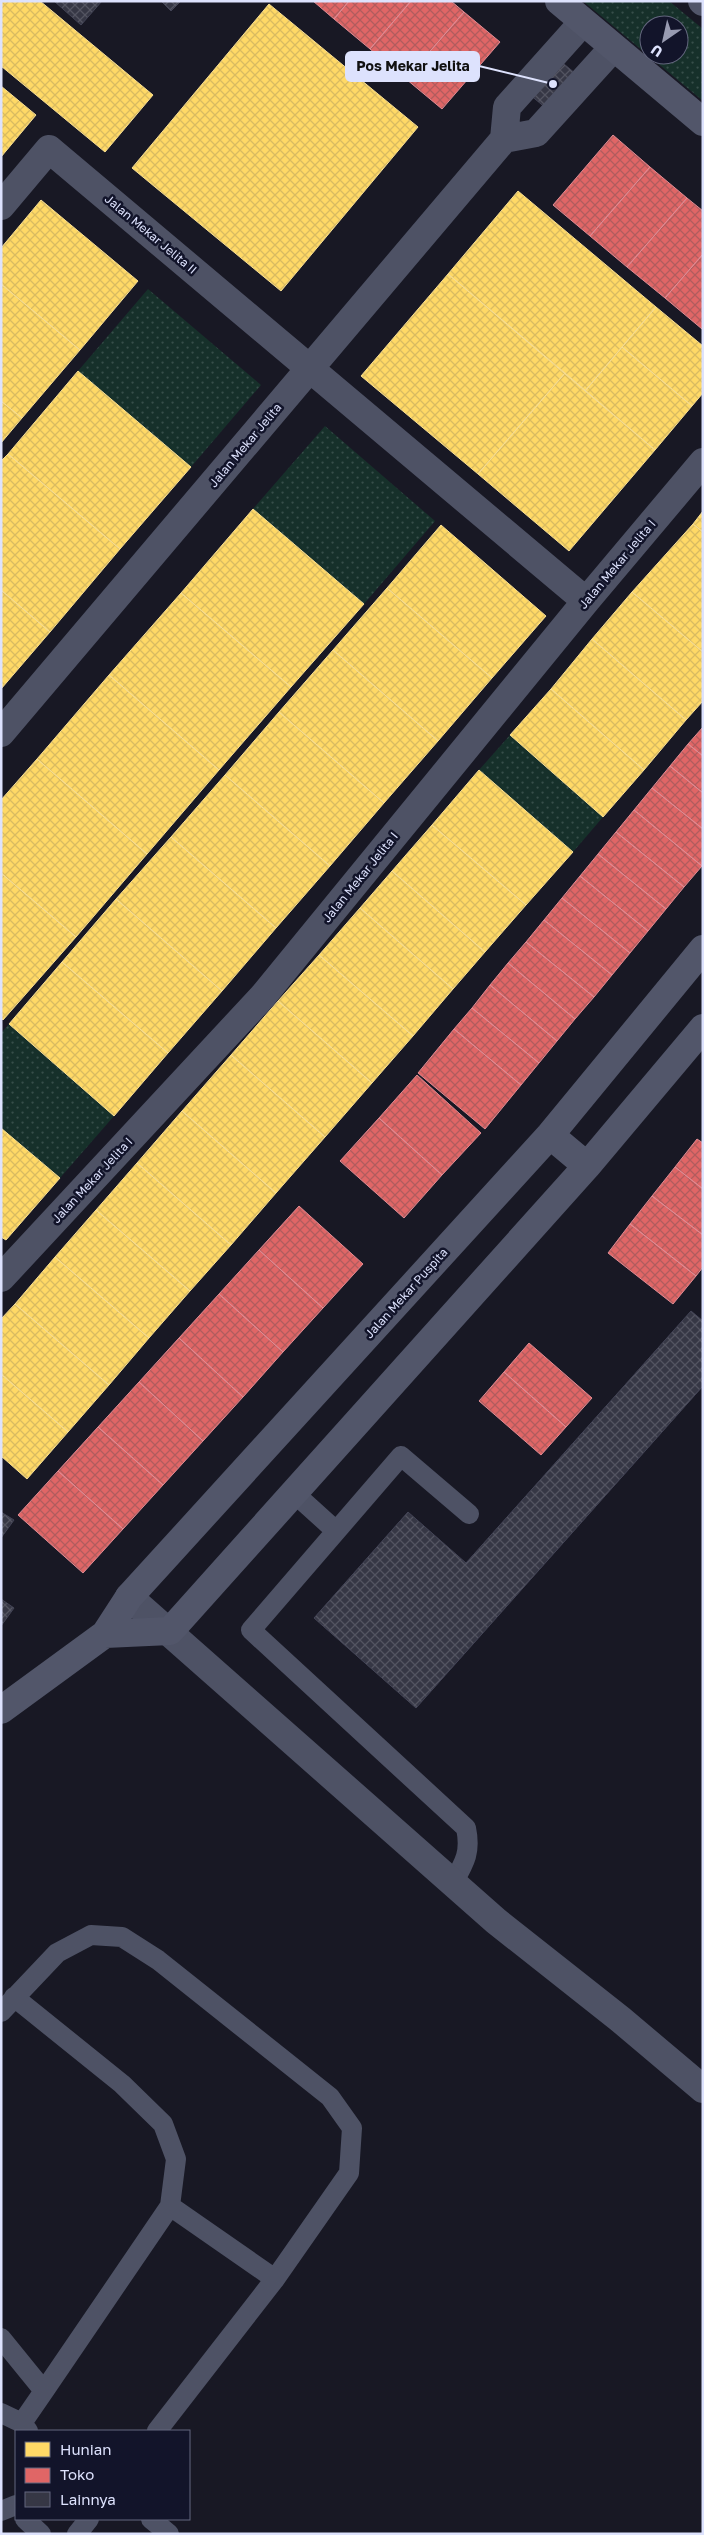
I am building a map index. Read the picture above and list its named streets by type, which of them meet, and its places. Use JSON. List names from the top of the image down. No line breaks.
{"streets":{"street":["Jalan Mekar Jelita II","Jalan Mekar Jelita","Jalan Mekar Jelita I","Jalan Mekar Puspita"]},"crossings":[["Jalan Mekar Jelita II","Jalan Mekar Jelita"]],"places":["Pos Mekar Jelita"],"legend":["Hunian","Toko","Lainnya"],"north":"bottom left"}
